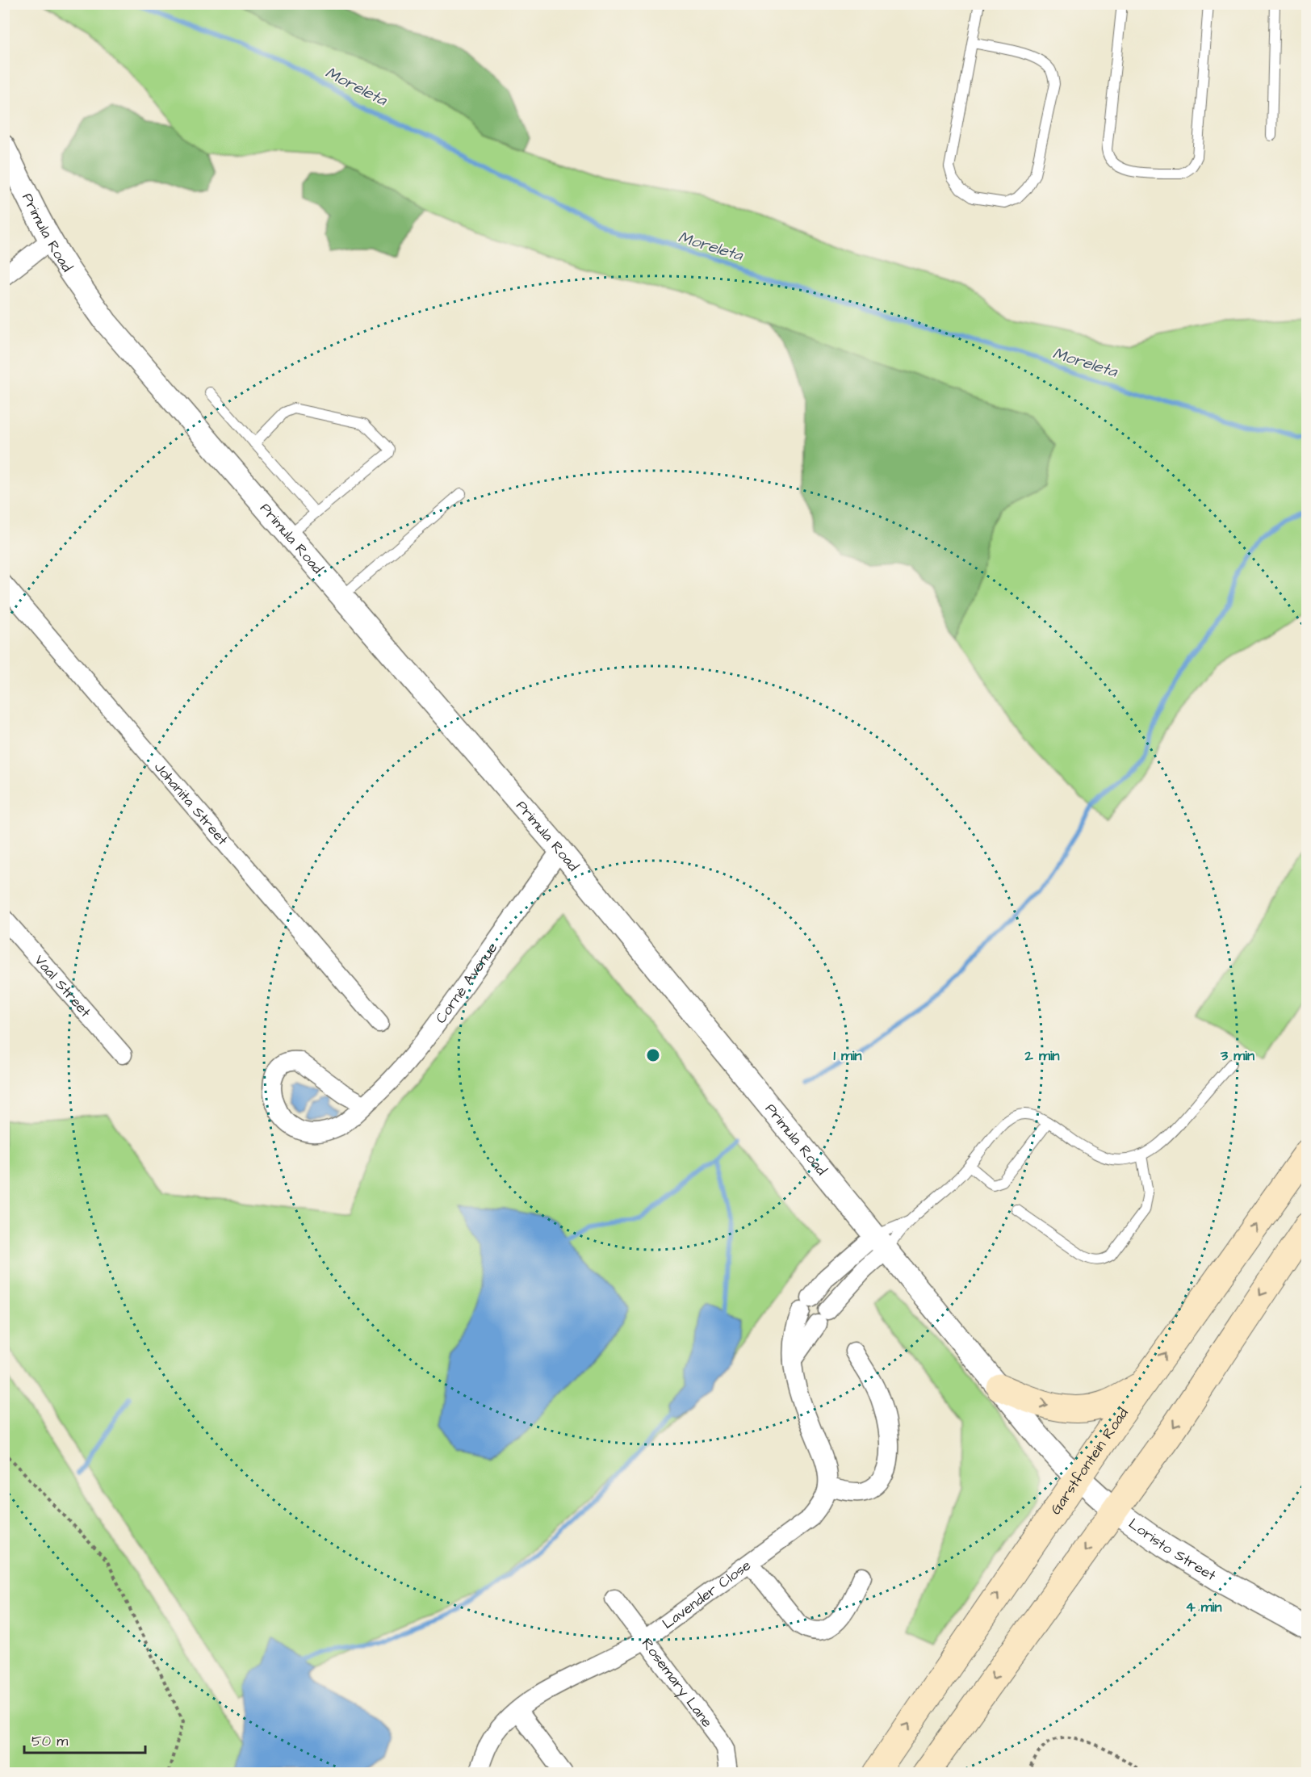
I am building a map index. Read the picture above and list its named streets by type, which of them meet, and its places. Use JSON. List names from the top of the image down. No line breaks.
{"streets":{"main road":["Garstfontein Road"],"street":["Primula Road","Johanita Street","Cornè Avenue","Vaal Street","Loristo Street","Lavender Close","Rosemary Lane"]},"crossings":[["Primula Road","Cornè Avenue"],["Primula Road","Garstfontein Road"],["Primula Road","Loristo Street"],["Primula Road","Lavender Close"],["Lavender Close","Rosemary Lane"]],"water":["Moreleta"],"scale_bar":"50 m","rings":["1 min","2 min","3 min","4 min"]}
